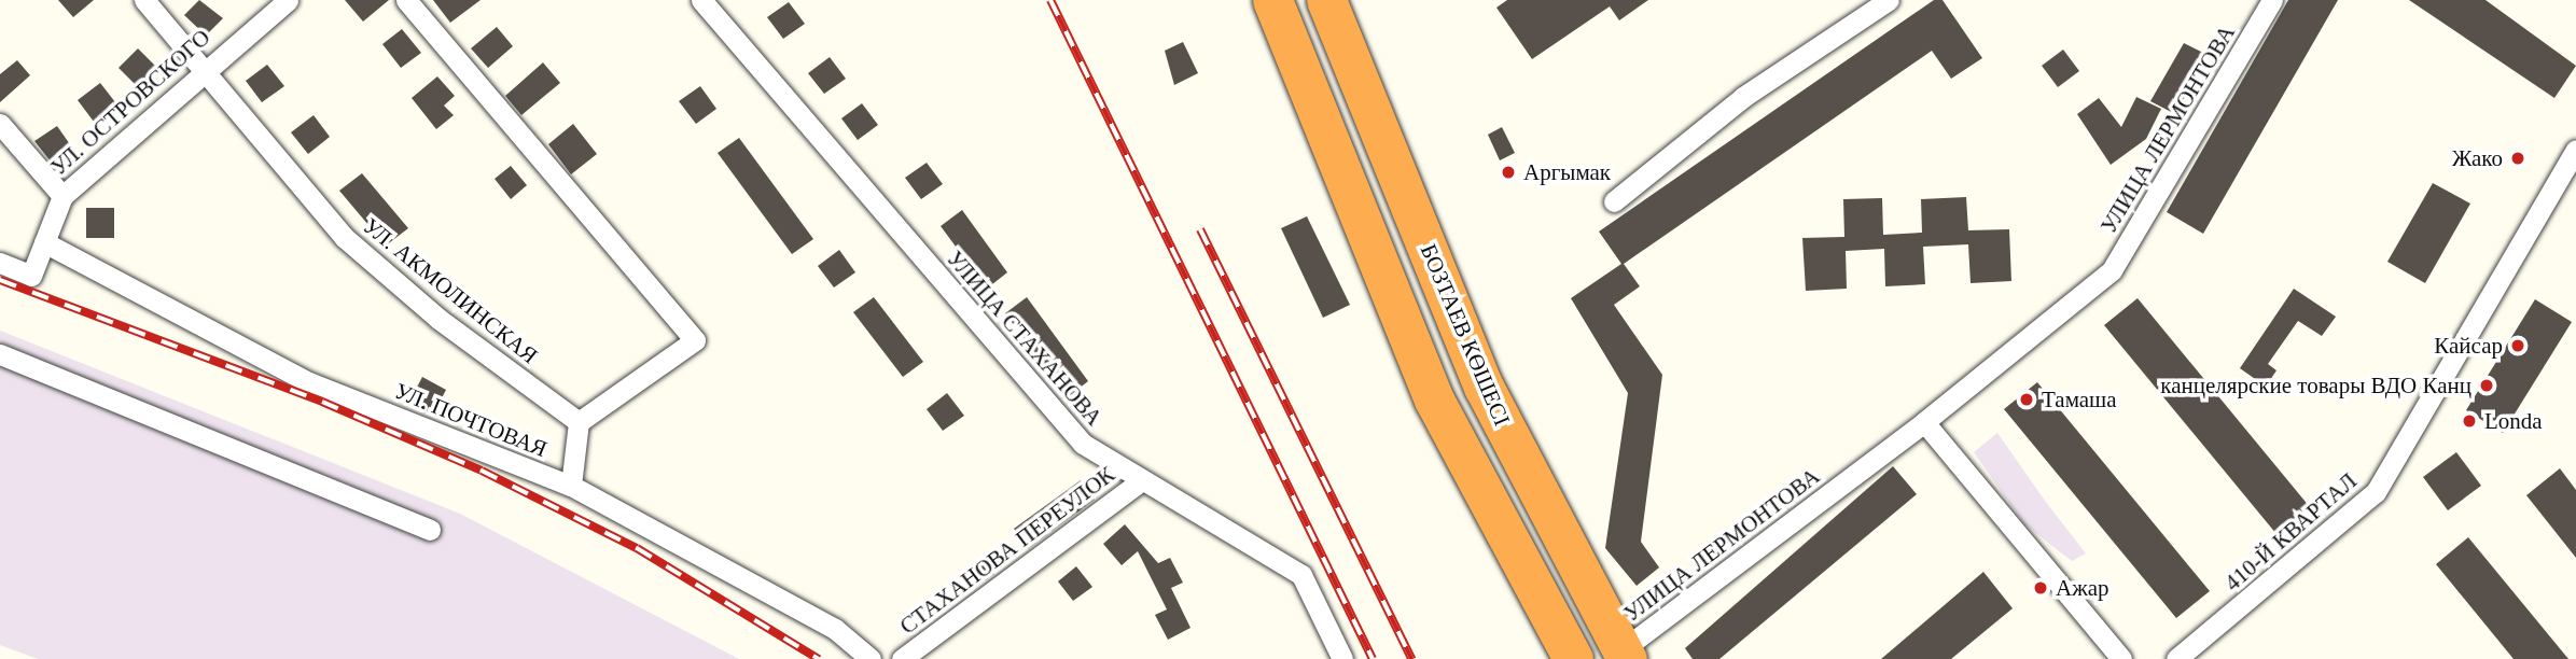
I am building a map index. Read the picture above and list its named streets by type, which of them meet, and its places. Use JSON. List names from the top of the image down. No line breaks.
{"streets":{"highway":["БОЗТАЕВ КӨШЕСІ"],"street":["УЛ. ОСТРОВСКОГО","УЛИЦА ЛЕРМОНТОВА","УЛ. АКМОЛИНСКАЯ","УЛИЦА СТАХАНОВА","УЛ. ПОЧТОВАЯ","410-Й КВАРТАЛ","СТАХАНОВА ПЕРЕУЛОК"]},"crossings":[["УЛ. ОСТРОВСКОГО","УЛ. АКМОЛИНСКАЯ"],["УЛ. ОСТРОВСКОГО","УЛ. ПОЧТОВАЯ"],["УЛИЦА ЛЕРМОНТОВА","БОЗТАЕВ КӨШЕСІ"],["УЛ. АКМОЛИНСКАЯ","УЛ. ПОЧТОВАЯ"],["УЛИЦА СТАХАНОВА","СТАХАНОВА ПЕРЕУЛОК"]],"places":["Жако","Аргымак","Кайсар","канцелярские товары ВДО Канц","Тамаша","Londa","Ажар"]}
